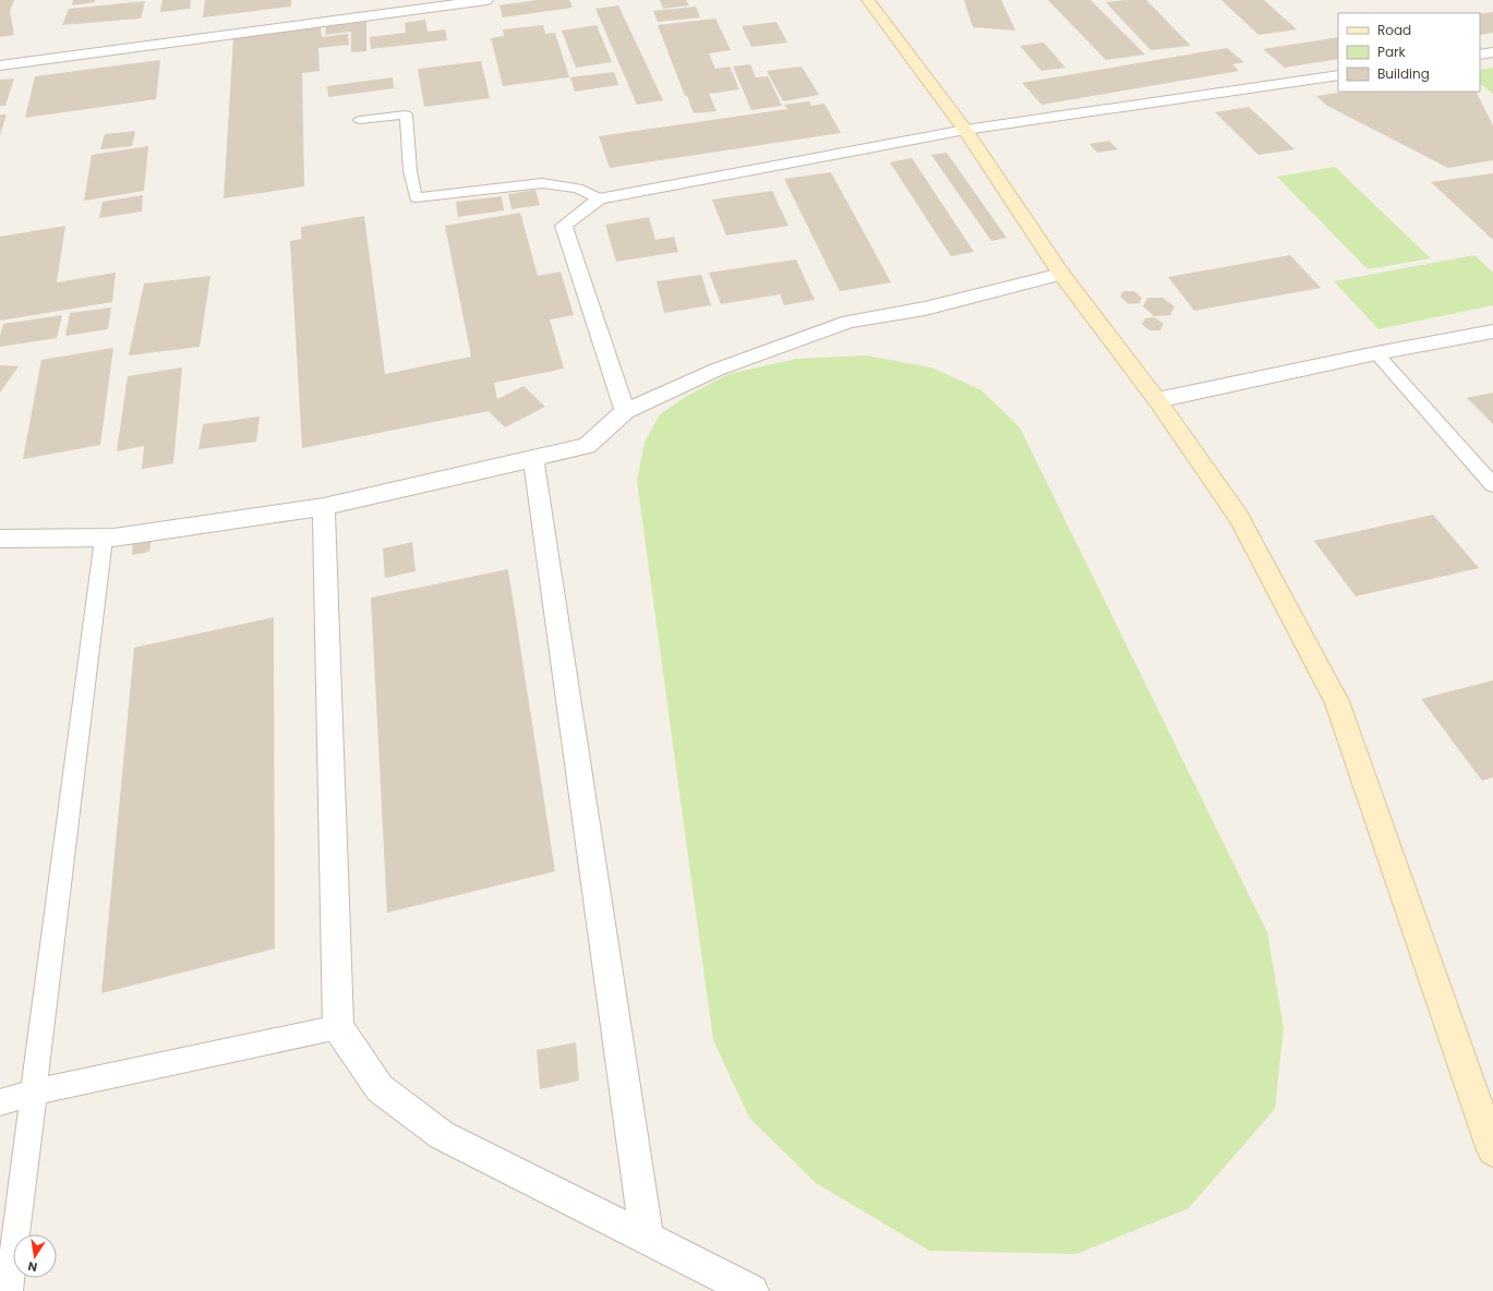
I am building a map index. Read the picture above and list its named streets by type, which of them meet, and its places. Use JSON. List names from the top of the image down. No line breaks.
{"legend":["Road","Park","Building"],"north":"bottom"}
